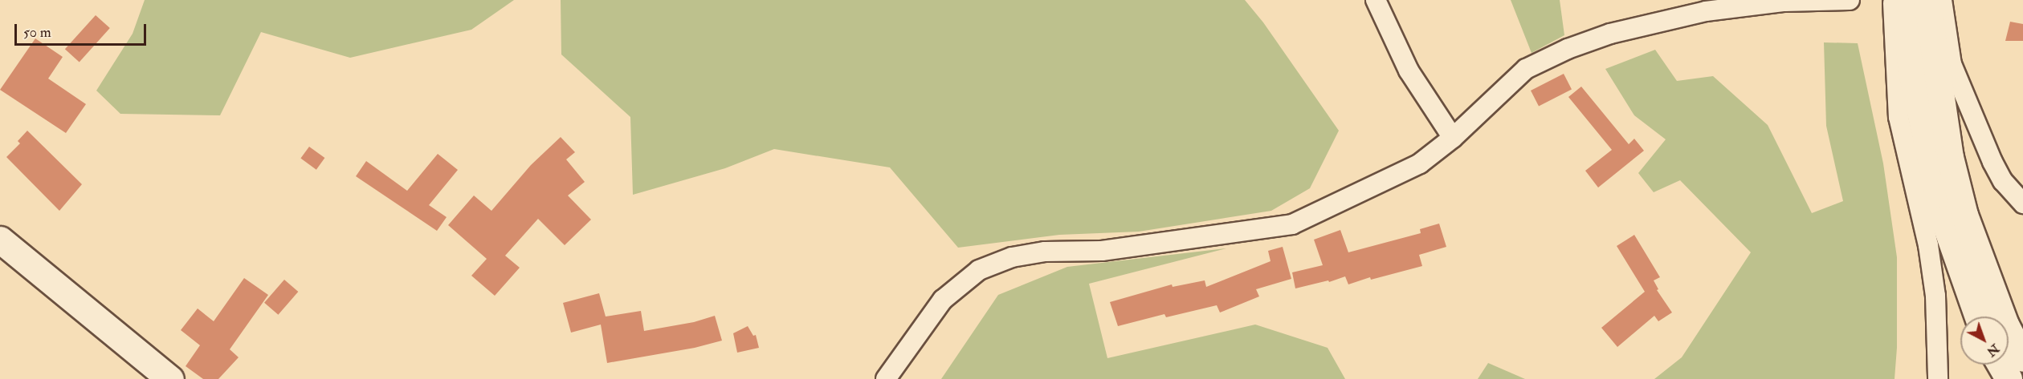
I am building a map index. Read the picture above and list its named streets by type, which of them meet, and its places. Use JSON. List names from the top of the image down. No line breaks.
{"scale_bar":"50 m","north":"bottom right"}
